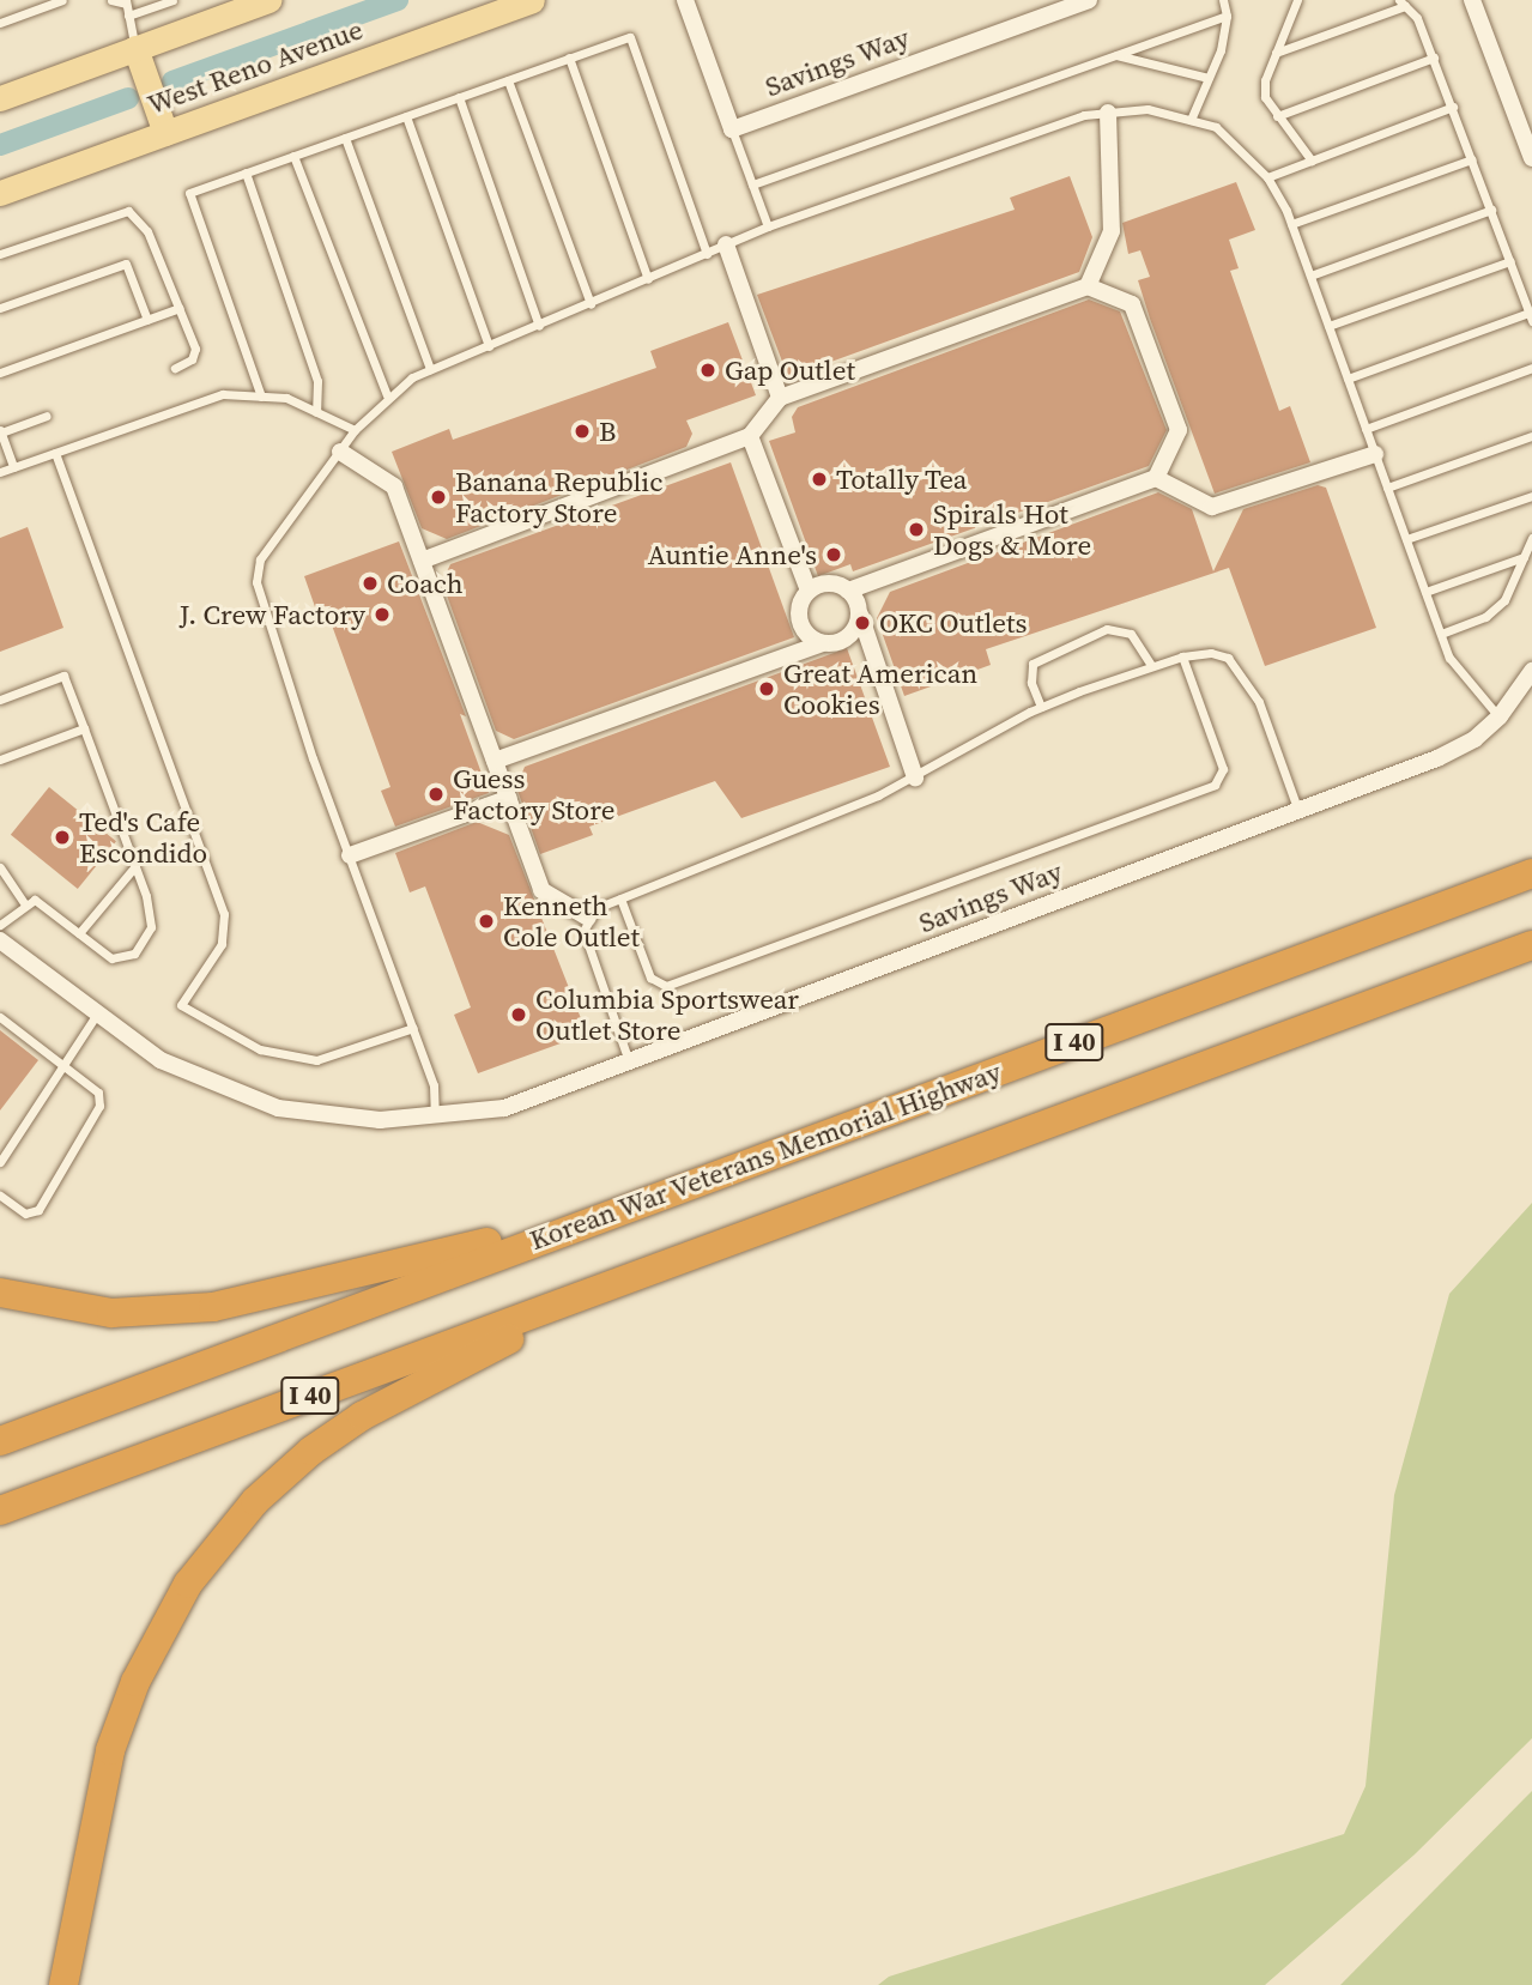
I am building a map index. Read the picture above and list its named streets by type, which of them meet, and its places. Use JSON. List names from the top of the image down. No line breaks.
{"streets":{"highway":["I 40","Korean War Veterans Memorial Highway"],"main road":["West Reno Avenue"],"street":["Savings Way"]},"places":["Gap Outlet","B","Totally Tea","Banana Republic Factory Store","Spirals Hot Dogs & More","Auntie Anne's","Coach","J. Crew Factory","OKC Outlets","Great American Cookies","Guess Factory Store","Ted's Cafe Escondido","Kenneth Cole Outlet","Columbia Sportswear Outlet Store"]}
